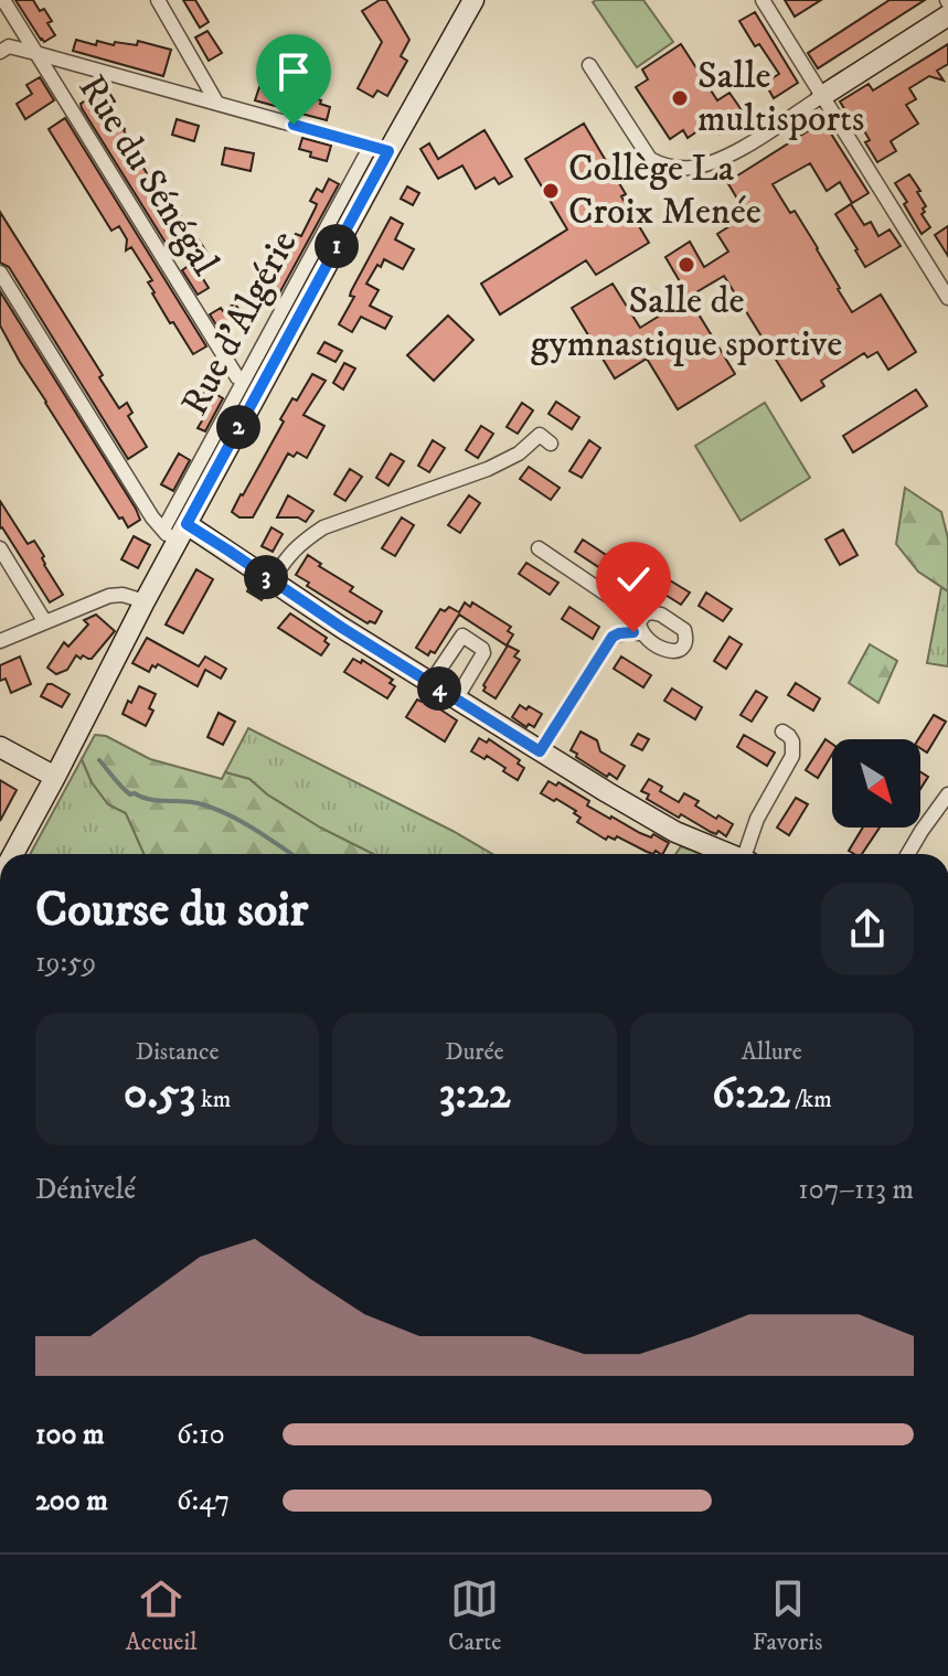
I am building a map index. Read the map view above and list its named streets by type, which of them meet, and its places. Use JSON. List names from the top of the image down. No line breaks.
{"streets":{"street":["Rue du Sénégal","Rue d'Algérie"]},"crossings":[["Rue du Sénégal","Rue d'Algérie"]],"places":["Salle multisports","Collège La Croix Menée","Salle de gymnastique sportive"],"north":"bottom right","page":{"pins":["1","2","3","4"],"heading":["Course du soir","19:59"],"stats":[["Distance","0.53 km"],["Durée","3:22"],["Allure","6:22 /km"]],"chart":["Dénivelé","107–113 m"],"list":[{"name":"100 m","note":"6:10"},{"name":"200 m","note":"6:47"}],"tabs":["Accueil","Carte","Favoris"]}}
